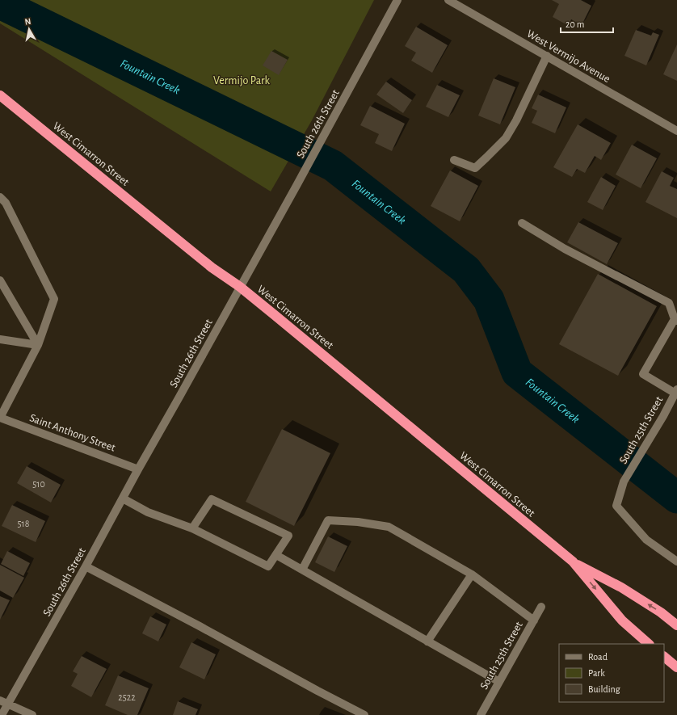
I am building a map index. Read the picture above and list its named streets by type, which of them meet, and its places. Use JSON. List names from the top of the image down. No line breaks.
{"streets":{"highway":["West Cimarron Street"],"street":["West Vermijo Avenue","South 26th Street","South 25th Street","Saint Anthony Street"]},"crossings":[["South 26th Street","West Cimarron Street"],["South 26th Street","Saint Anthony Street"]],"water":["Fountain Creek"],"parks":["Vermijo Park"],"house_numbers":["510","518","2522"],"legend":["Road","Park","Building"],"scale_bar":"20 m","north":"top"}
